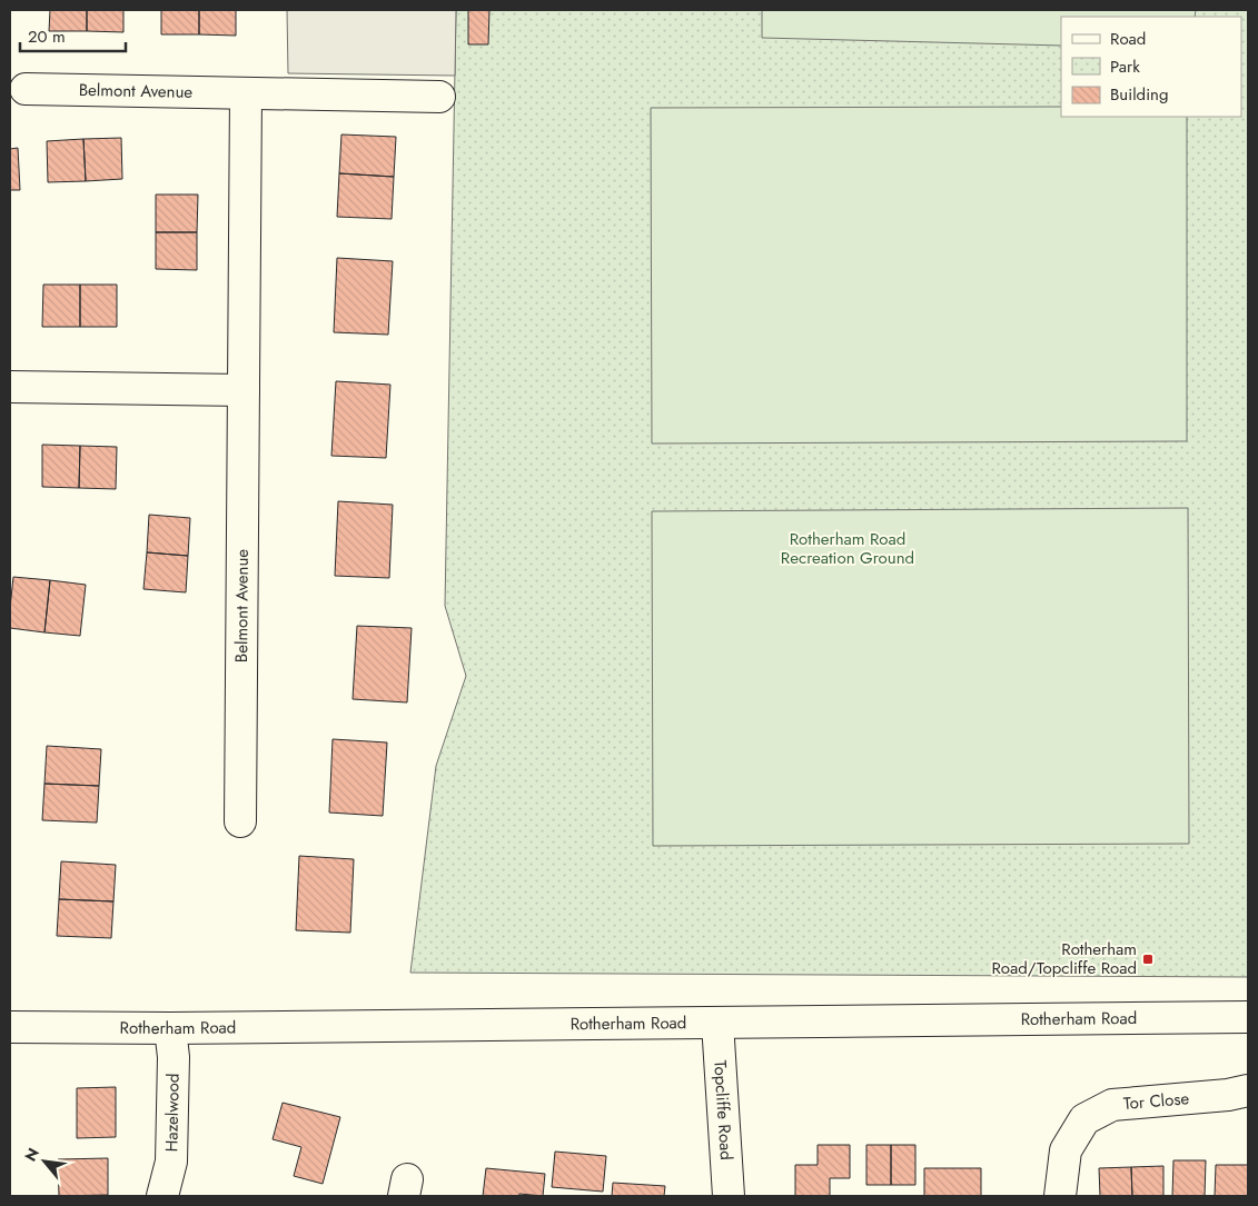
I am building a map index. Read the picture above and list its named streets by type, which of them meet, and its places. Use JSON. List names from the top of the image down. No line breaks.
{"streets":{"street":["Belmont Avenue","Rotherham Road","Tor Close","Topcliffe Road","Hazelwood"]},"crossings":[["Rotherham Road","Topcliffe Road"],["Rotherham Road","Hazelwood"]],"parks":["Rotherham Road Recreation Ground"],"places":{"transit":["Rotherham Road/Topcliffe Road"]},"legend":["Road","Park","Building"],"scale_bar":"20 m","north":"top left"}
